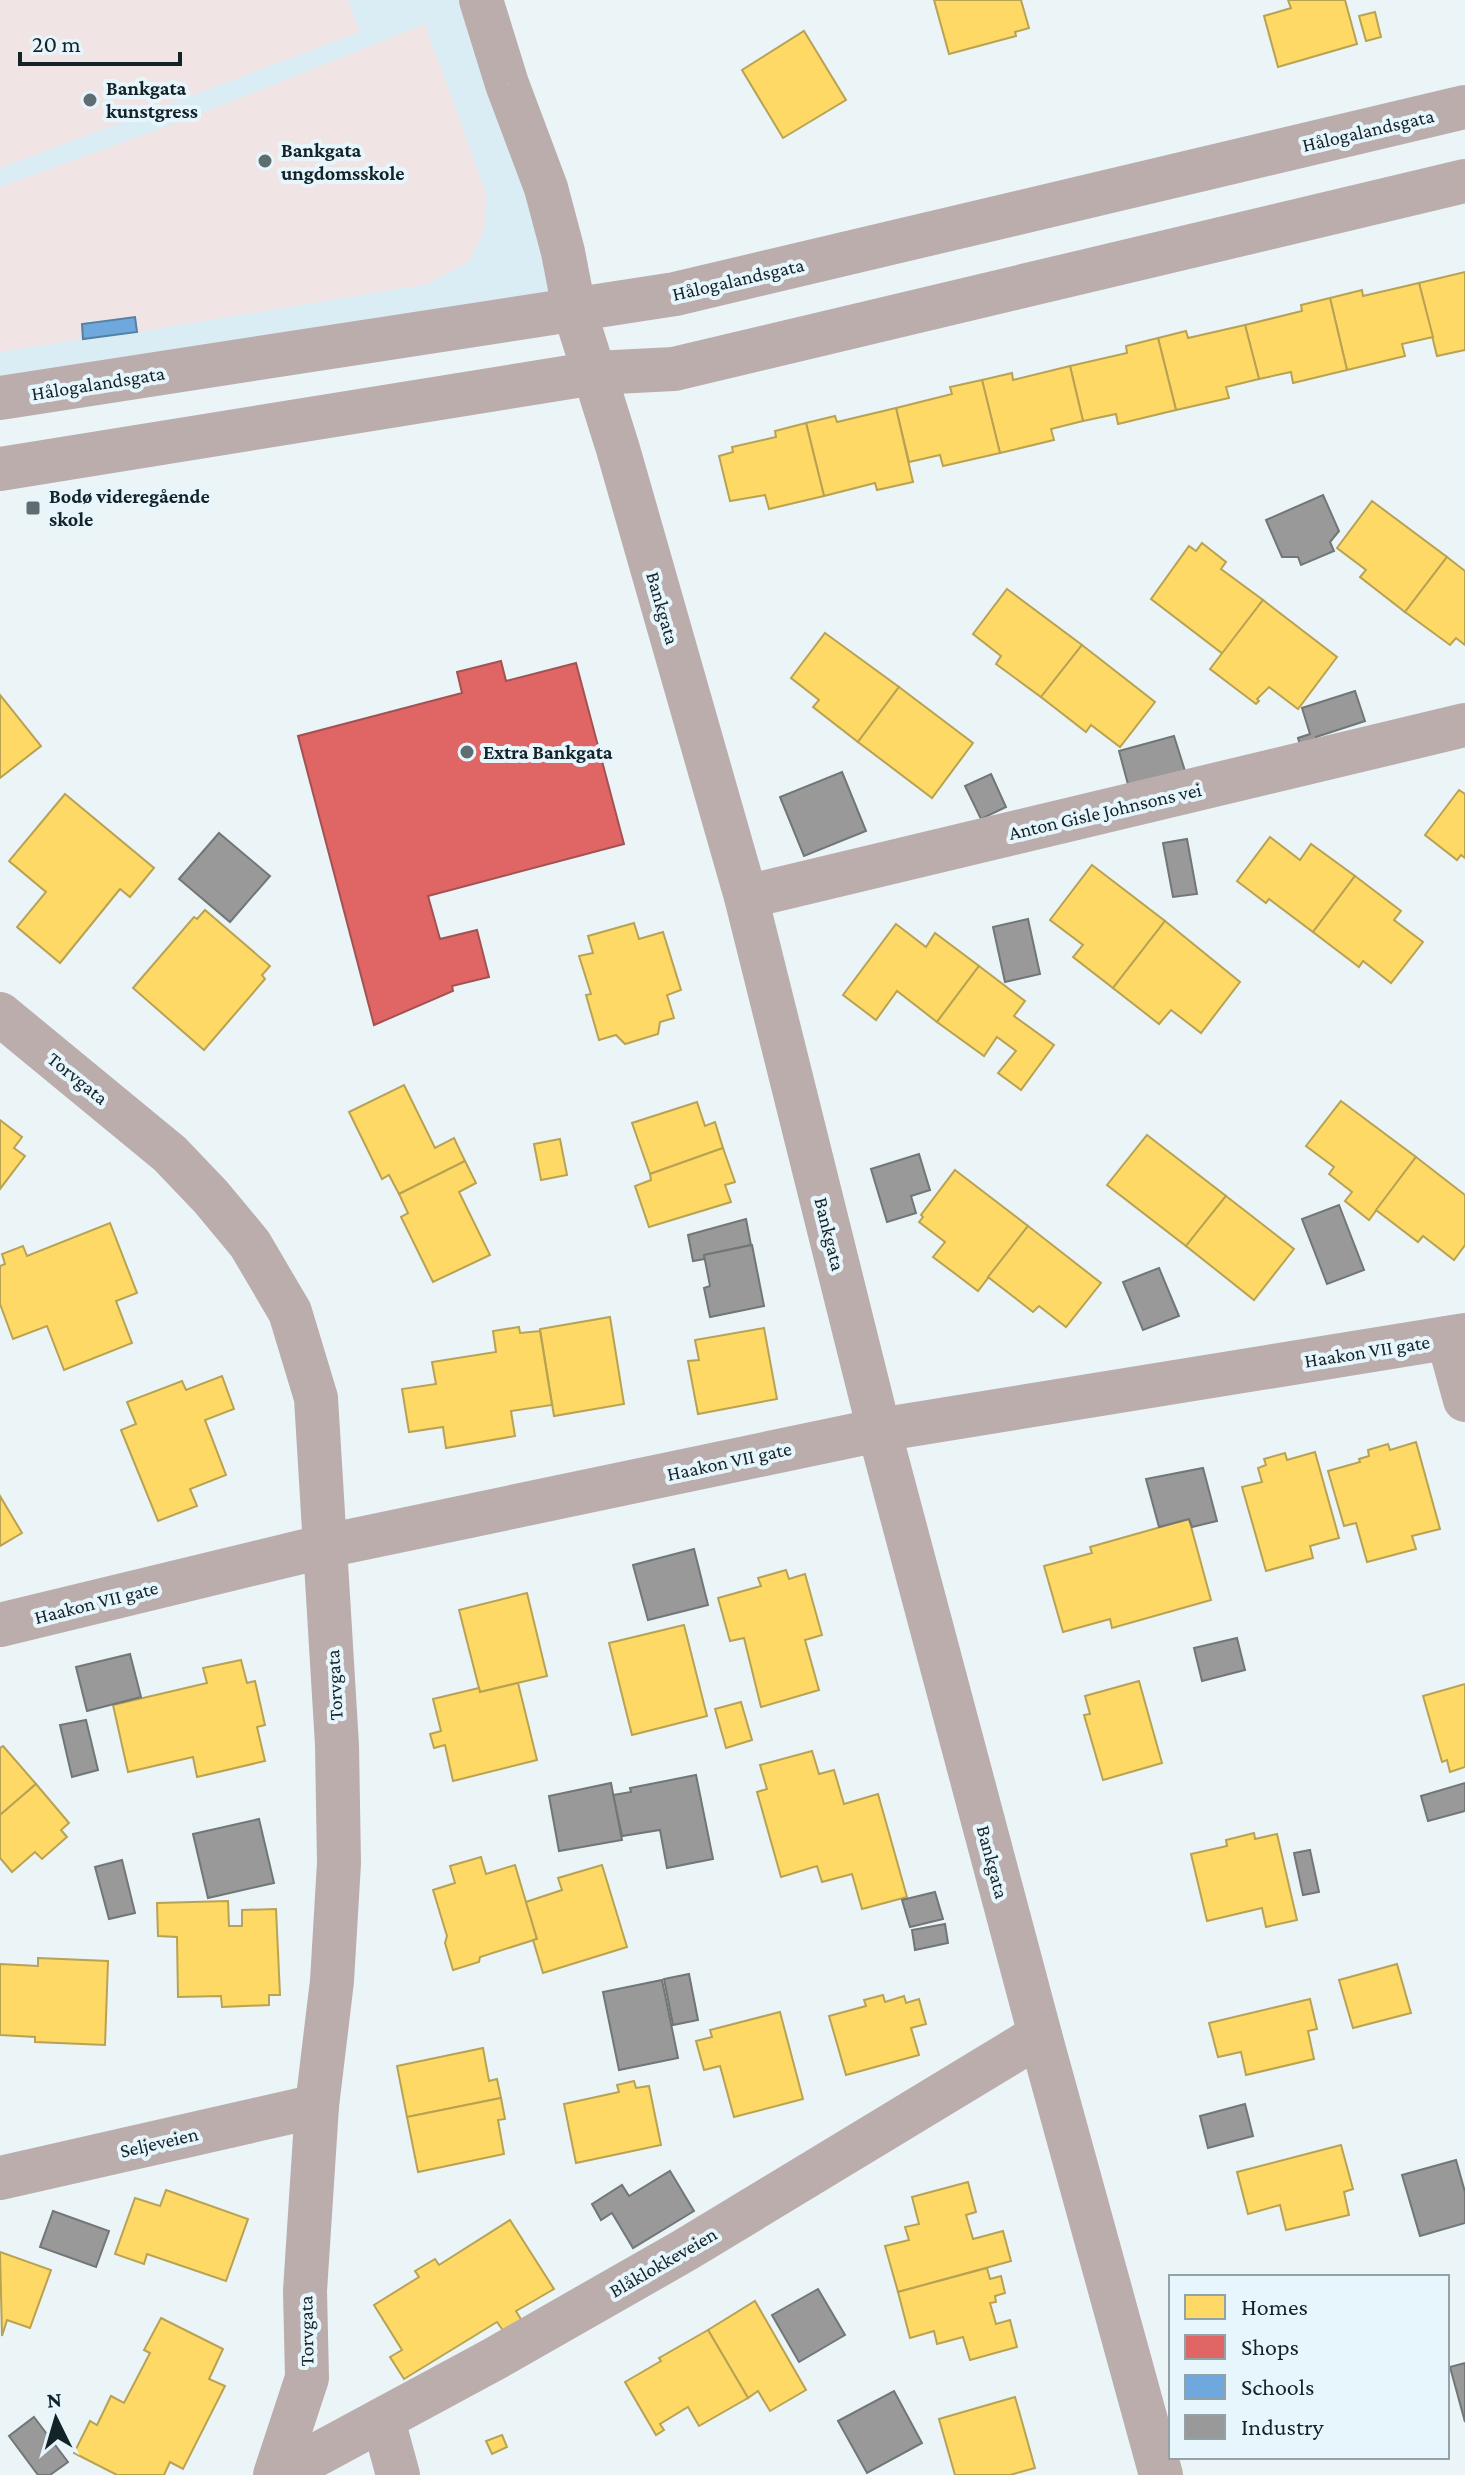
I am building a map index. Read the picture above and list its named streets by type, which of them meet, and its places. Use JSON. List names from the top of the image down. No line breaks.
{"streets":{"street":["Hålogalandsgata","Bankgata","Anton Gisle Johnsons vei","Torvgata","Haakon VII gate","Seljeveien","Blåklokkeveien"]},"crossings":[["Hålogalandsgata","Bankgata"],["Bankgata","Anton Gisle Johnsons vei"],["Bankgata","Haakon VII gate"],["Bankgata","Blåklokkeveien"],["Torvgata","Haakon VII gate"],["Torvgata","Seljeveien"],["Torvgata","Blåklokkeveien"]],"places":{"other":["Bankgata kunstgress","Bankgata ungdomsskole","Extra Bankgata"],"transit":["Bodø videregående skole"]},"legend":["Homes","Shops","Schools","Industry"],"scale_bar":"20 m","north":"top"}
